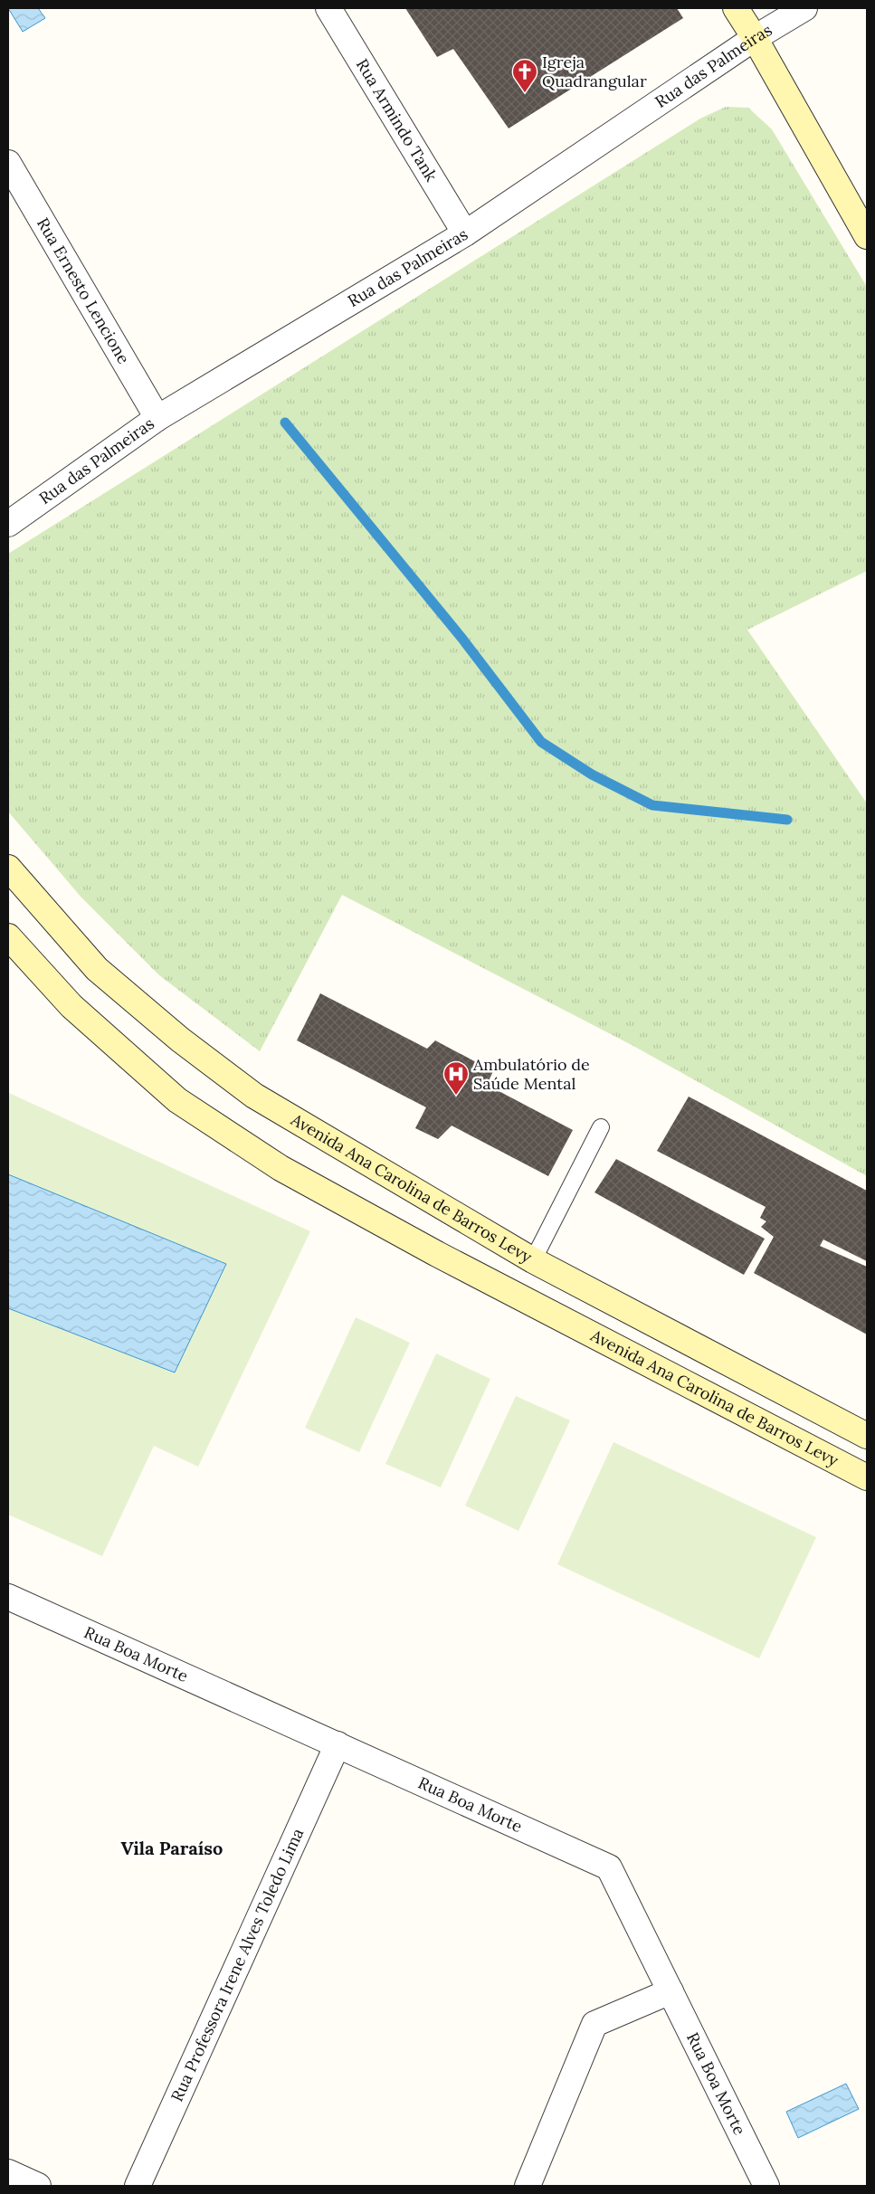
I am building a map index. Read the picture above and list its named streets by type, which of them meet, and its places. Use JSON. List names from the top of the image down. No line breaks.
{"streets":{"street":["Rua das Palmeiras","Rua Armindo Tank","Rua Ernesto Lencione","Avenida Ana Carolina de Barros Levy","Rua Boa Morte","Rua Professora Irene Alves Toledo Lima"]},"crossings":[["Rua das Palmeiras","Rua Armindo Tank"],["Rua das Palmeiras","Rua Ernesto Lencione"],["Rua Boa Morte","Rua Professora Irene Alves Toledo Lima"]],"districts":["Vila Paraíso"],"places":{"church":["Igreja Quadrangular"],"hospital":["Ambulatório de Saúde Mental"]}}
